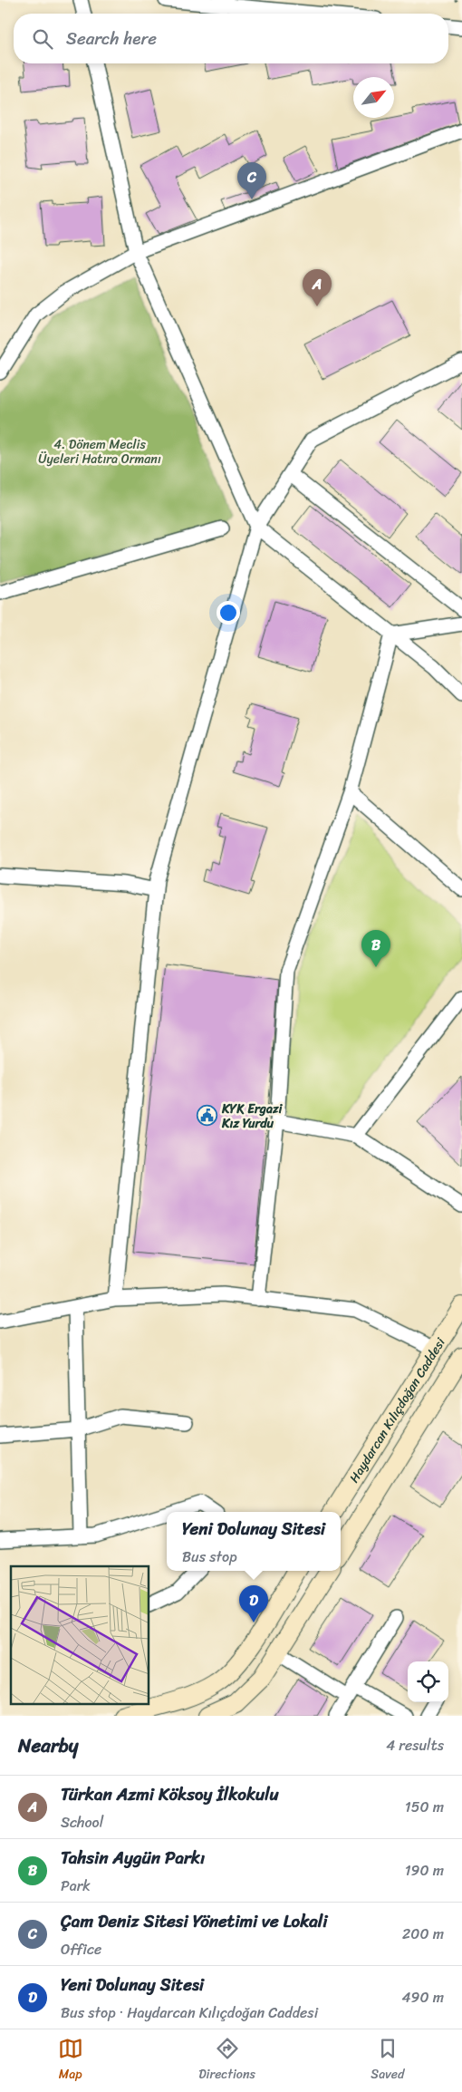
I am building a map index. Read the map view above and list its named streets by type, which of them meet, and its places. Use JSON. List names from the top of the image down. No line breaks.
{"streets":{"main road":["Haydarcan Kılıçdoğan Caddesi"]},"parks":["4. Dönem Meclis Üyeleri Hatıra Ormanı"],"places":{"public building":["KYK Ergazi Kız Yurdu"]},"north":"top right","page":{"search":"Search here","pins":["C","A","B","D"],"popup":["Yeni Dolunay Sitesi","Bus stop"],"heading":["Nearby","4 results"],"list":[{"mark":"A","name":"Türkan Azmi Köksoy İlkokulu","note":"School","value":"150 m"},{"mark":"B","name":"Tahsin Aygün Parkı","note":"Park","value":"190 m"},{"mark":"C","name":"Çam Deniz Sitesi Yönetimi ve Lokali","note":"Office","value":"200 m"},{"mark":"D","name":"Yeni Dolunay Sitesi","note":"Bus stop · Haydarcan Kılıçdoğan Caddesi","value":"490 m"}],"nav":["Map","Directions","Saved"]}}
